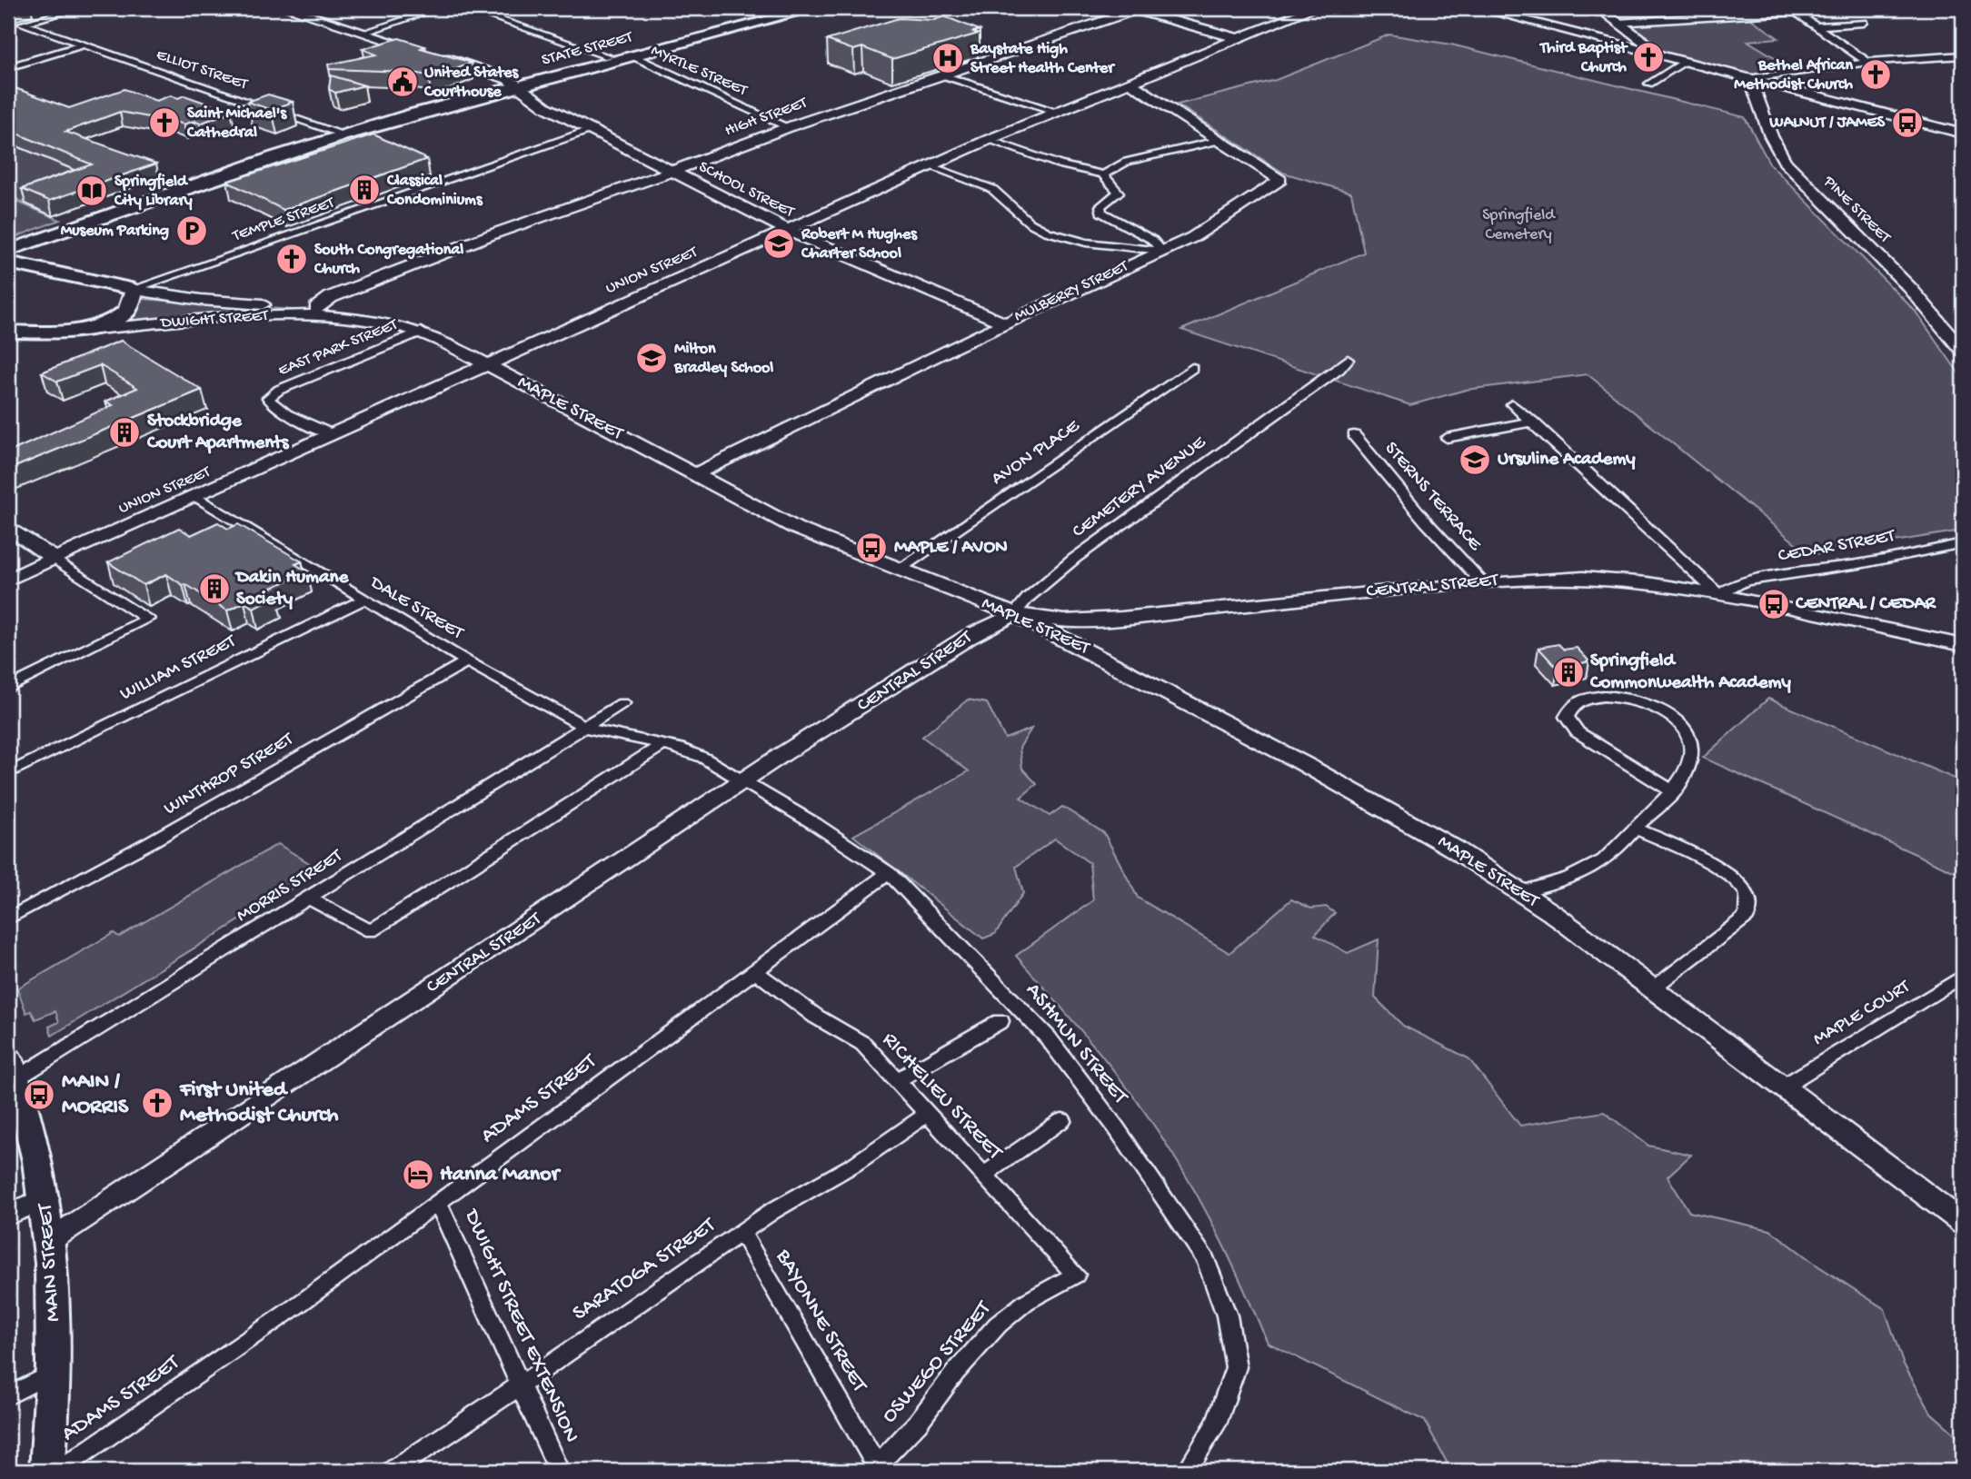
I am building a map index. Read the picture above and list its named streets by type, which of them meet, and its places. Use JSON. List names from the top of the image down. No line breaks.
{"streets":{"main road":["STATE STREET","HIGH STREET","SCHOOL STREET","PINE STREET","UNION STREET","MULBERRY STREET","DWIGHT STREET","MAPLE STREET","CENTRAL STREET","MAIN STREET"],"street":["ELLIOT STREET","MYRTLE STREET","TEMPLE STREET","EAST PARK STREET","AVON PLACE","CEMETERY AVENUE","STERNS TERRACE","CEDAR STREET","DALE STREET","WILLIAM STREET","WINTHROP STREET","MORRIS STREET","MAPLE COURT","ASHMUN STREET","RICHELIEU STREET","ADAMS STREET","SARATOGA STREET","BAYONNE STREET","DWIGHT STREET EXTENSION","OSWEGO STREET"]},"crossings":[["STATE STREET","ELLIOT STREET"],["STATE STREET","MYRTLE STREET"],["STATE STREET","SCHOOL STREET"],["MYRTLE STREET","HIGH STREET"],["HIGH STREET","SCHOOL STREET"],["HIGH STREET","UNION STREET"],["HIGH STREET","MAPLE STREET"],["SCHOOL STREET","TEMPLE STREET"],["SCHOOL STREET","UNION STREET"],["SCHOOL STREET","MULBERRY STREET"],["TEMPLE STREET","MAPLE STREET"],["UNION STREET","MULBERRY STREET"],["UNION STREET","EAST PARK STREET"],["UNION STREET","MAPLE STREET"],["UNION STREET","DALE STREET"],["MULBERRY STREET","MAPLE STREET"],["DWIGHT STREET","EAST PARK STREET"],["DWIGHT STREET","MAPLE STREET"],["EAST PARK STREET","MAPLE STREET"],["MAPLE STREET","AVON PLACE"],["MAPLE STREET","CEMETERY AVENUE"],["MAPLE STREET","CENTRAL STREET"],["MAPLE STREET","MAPLE COURT"],["CEMETERY AVENUE","CENTRAL STREET"],["STERNS TERRACE","CENTRAL STREET"],["CEDAR STREET","CENTRAL STREET"],["CENTRAL STREET","ASHMUN STREET"],["CENTRAL STREET","MAIN STREET"],["DALE STREET","WILLIAM STREET"],["DALE STREET","WINTHROP STREET"],["DALE STREET","MORRIS STREET"],["MORRIS STREET","MAIN STREET"],["ASHMUN STREET","ADAMS STREET"],["RICHELIEU STREET","ADAMS STREET"],["RICHELIEU STREET","SARATOGA STREET"],["RICHELIEU STREET","OSWEGO STREET"],["ADAMS STREET","DWIGHT STREET EXTENSION"],["SARATOGA STREET","BAYONNE STREET"],["SARATOGA STREET","DWIGHT STREET EXTENSION"],["BAYONNE STREET","OSWEGO STREET"]],"parks":["Springfield Cemetery"],"places":{"church":["Third Baptist Church","Bethel African Methodist Church","Saint Michael's Cathedral","South Congregational Church","First United Methodist Church"],"hospital":["Baystate High Street Health Center"],"public building":["United States Courthouse"],"bus stop":["WALNUT / JAMES","MAPLE / AVON","CENTRAL / CEDAR","MAIN / MORRIS"],"building":["Classical Condominiums","Stockbridge Court Apartments","Dakin Humane Society","Springfield Commonwealth Academy"],"library":["Springfield City Library"],"parking":["Museum Parking"],"school or university":["Robert M Hughes Charter School","Milton Bradley School","Ursuline Academy"],"hotel":["Hanna Manor"]}}
